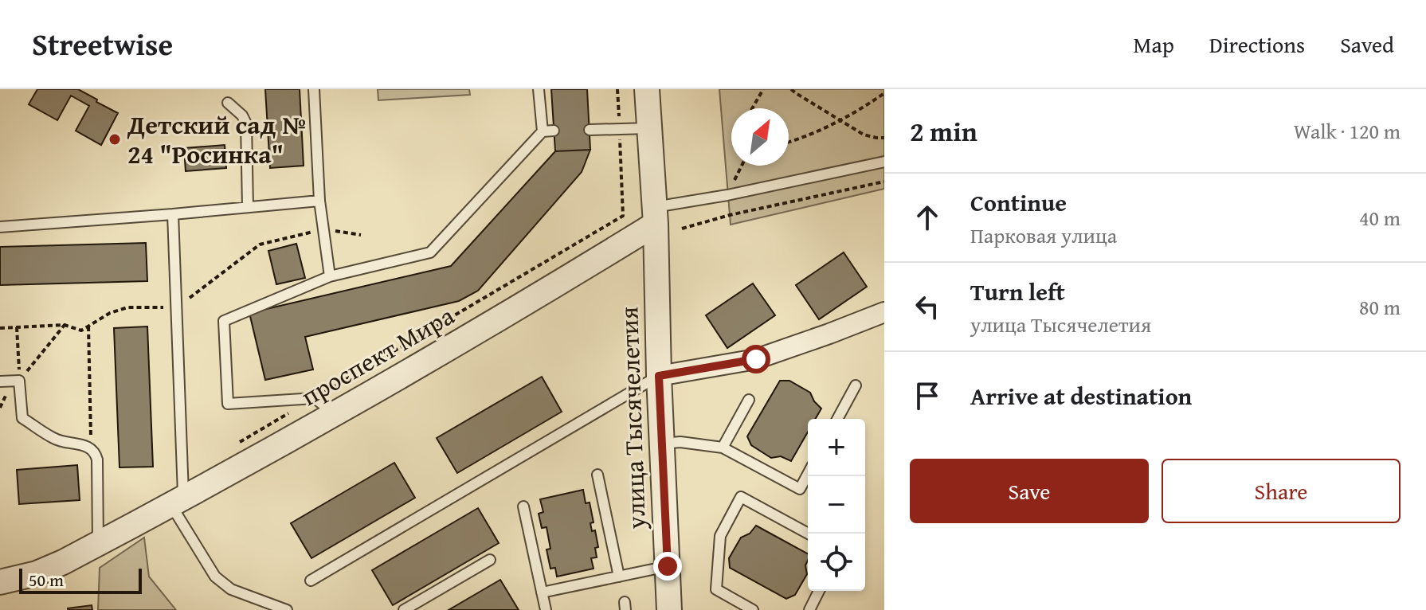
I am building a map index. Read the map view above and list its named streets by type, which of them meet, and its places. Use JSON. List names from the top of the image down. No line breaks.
{"streets":{"street":["проспект Мира","улица Тысячелетия"]},"crossings":[["проспект Мира","улица Тысячелетия"]],"places":["Детский сад № 24 \"Росинка\""],"scale_bar":"50 m","north":"top right","page":{"header":"Streetwise","nav":["Map","Directions","Saved"],"heading":["2 min","Walk · 120 m"],"list":[["Continue","Парковая улица","40 m"],["Turn left","улица Тысячелетия","80 m"],"Arrive at destination"],"map_buttons":["+","−"],"buttons":["Save","Share"],"scale":"50 m"}}
